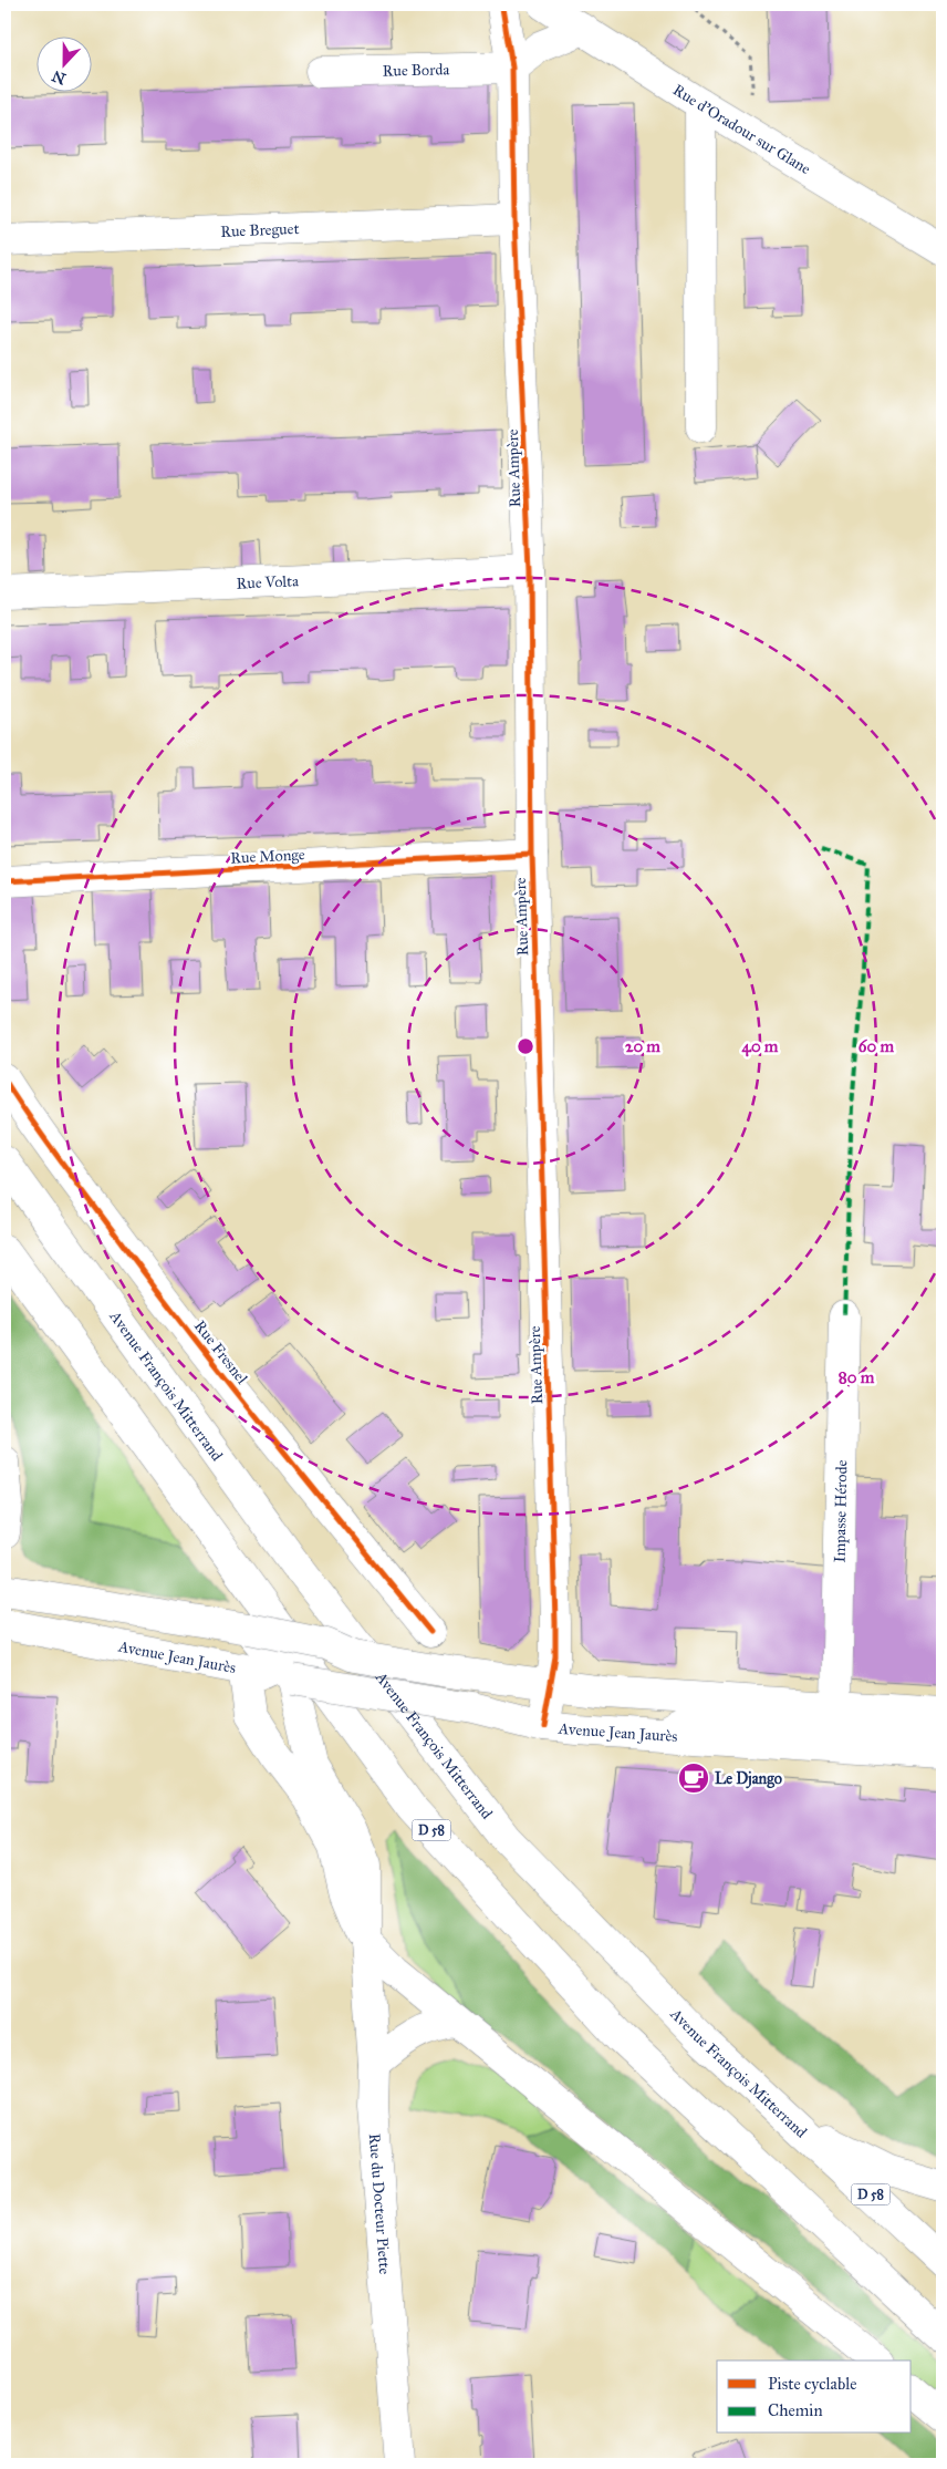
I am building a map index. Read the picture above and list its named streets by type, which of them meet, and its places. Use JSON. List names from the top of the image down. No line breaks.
{"streets":{"main road":["Rue Borda","Rue d'Oradour sur Glane","Rue Breguet","Rue Ampère","Rue Volta","Rue Monge","Rue Fresnel","Avenue François Mitterrand","Impasse Hérode","Avenue Jean Jaurès","D 58","Rue du Docteur Piette"]},"crossings":[["Rue Borda","Rue Ampère"],["Rue Breguet","Rue Ampère"],["Rue Ampère","Rue Volta"],["Rue Ampère","Rue Monge"],["Rue Ampère","Avenue Jean Jaurès"],["Avenue Jean Jaurès","Rue du Docteur Piette"]],"places":{"cafe":["Le Django"]},"legend":["Piste cyclable","Chemin"],"north":"bottom","rings":["20 m","40 m","60 m","80 m"]}
